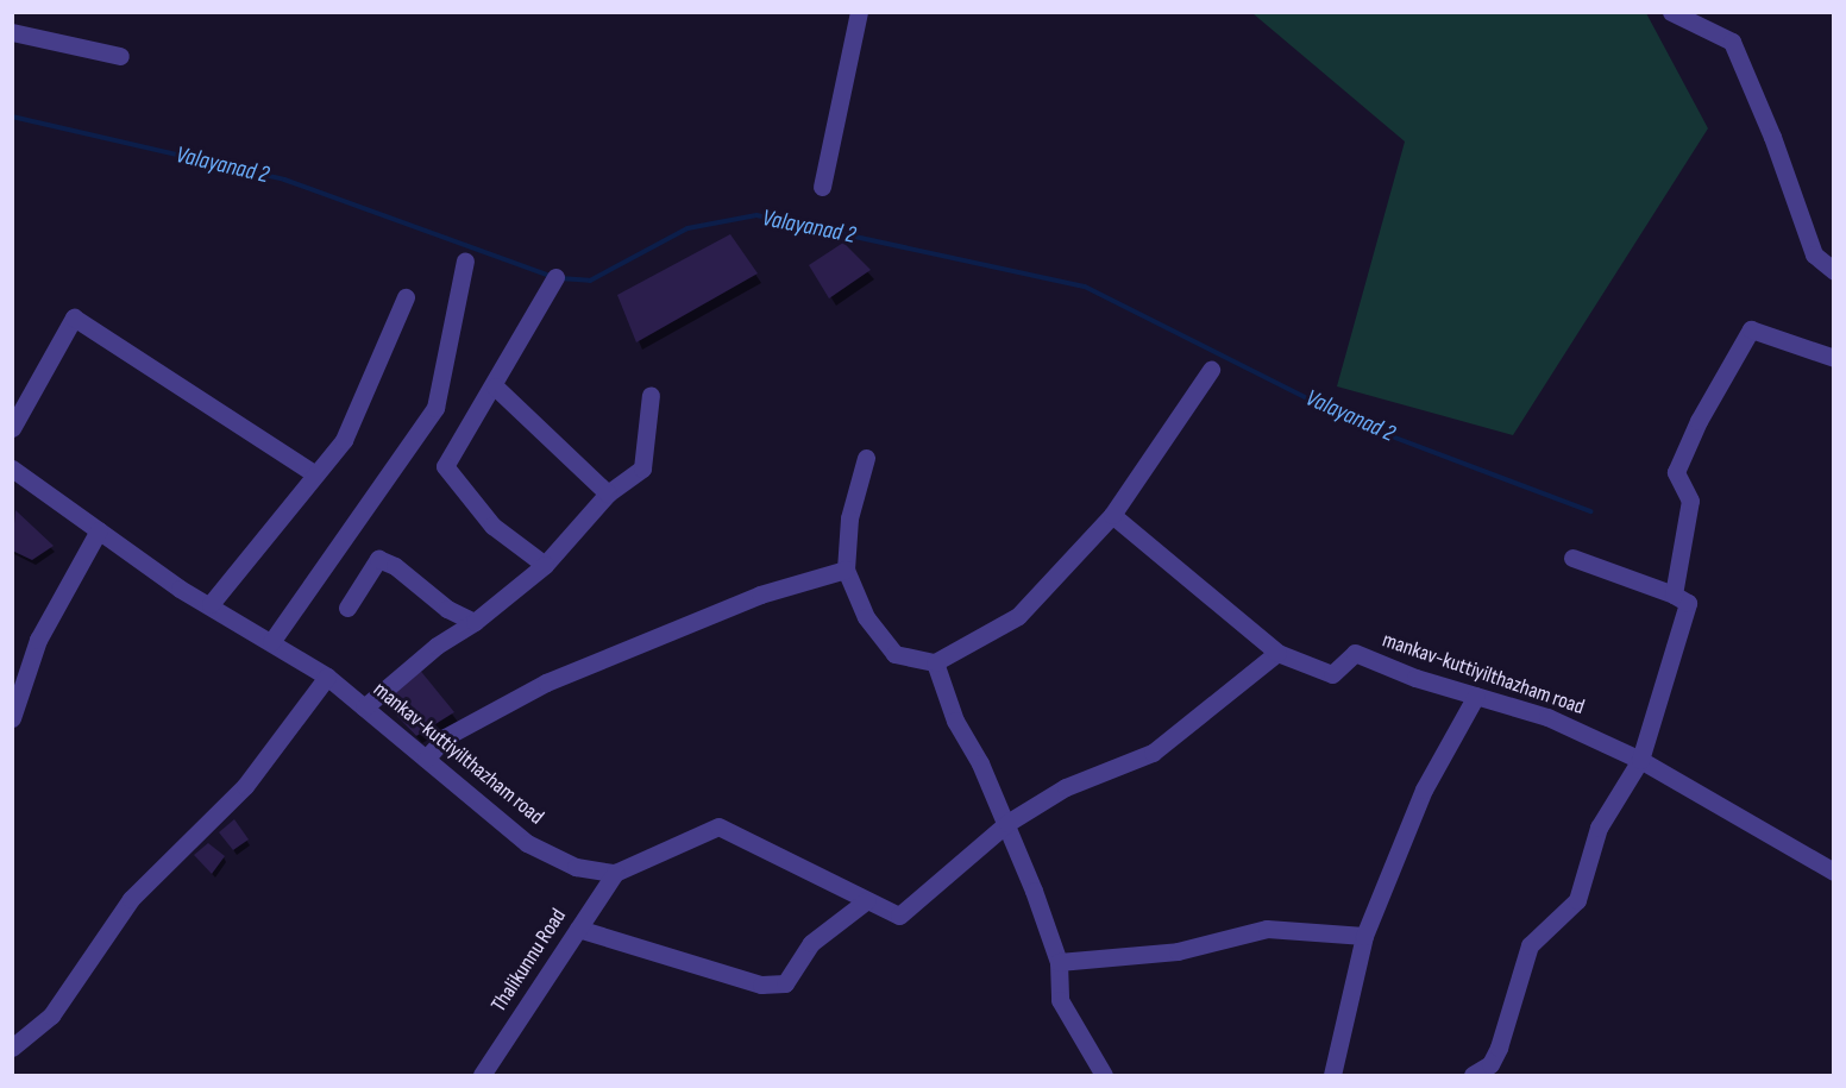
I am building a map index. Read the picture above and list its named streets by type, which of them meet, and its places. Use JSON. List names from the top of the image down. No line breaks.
{"streets":{"street":["mankav-kuttiyilthazham road","Thalikunnu Road"]},"crossings":[["mankav-kuttiyilthazham road","Thalikunnu Road"]],"water":["Valayanad 2"]}
